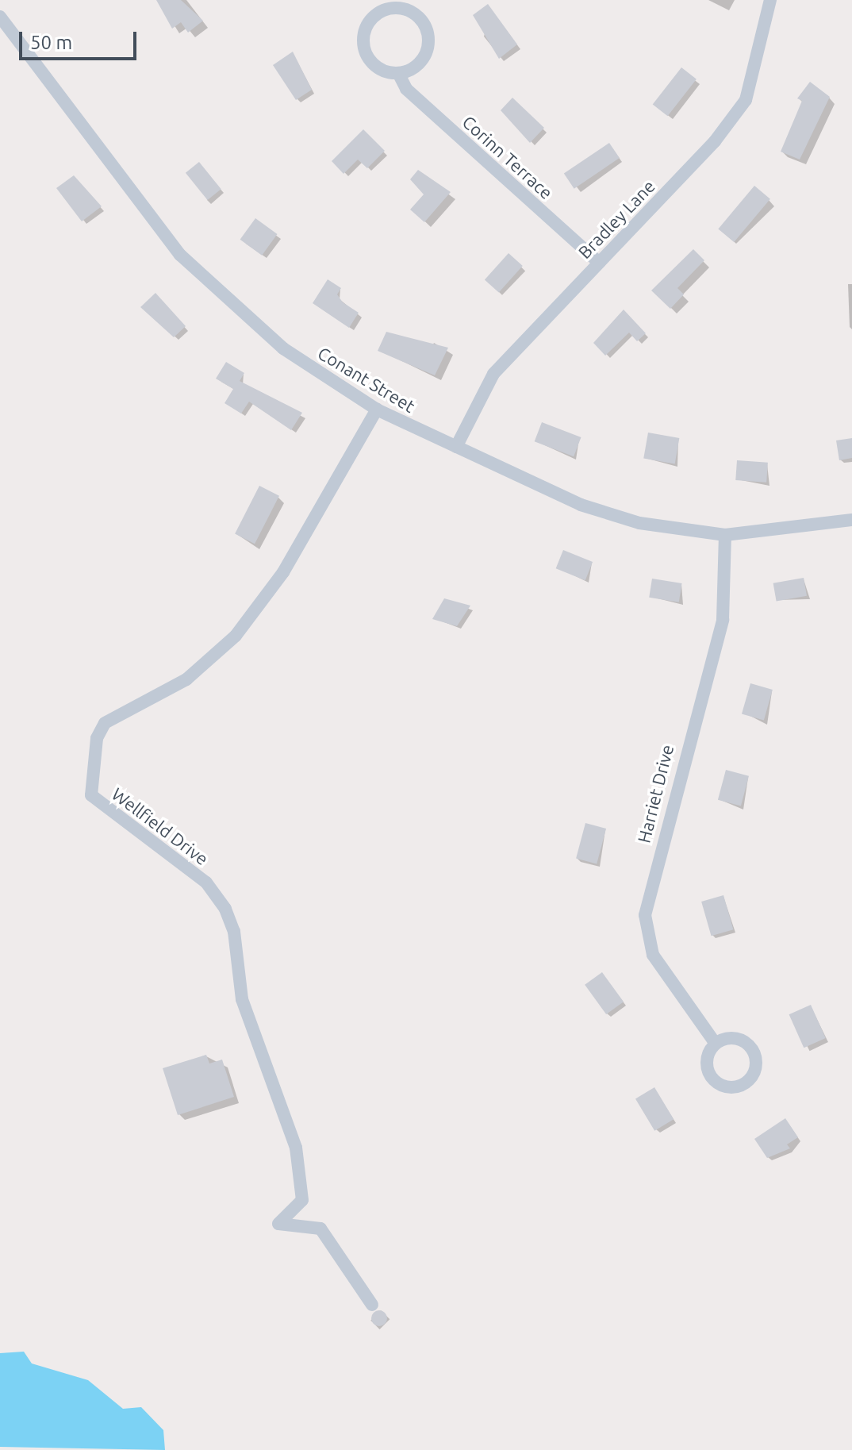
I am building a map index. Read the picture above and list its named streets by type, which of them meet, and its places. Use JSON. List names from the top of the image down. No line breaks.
{"streets":{"street":["Corinn Terrace","Bradley Lane","Conant Street","Harriet Drive","Wellfield Drive"]},"crossings":[["Corinn Terrace","Bradley Lane"],["Bradley Lane","Conant Street"],["Conant Street","Harriet Drive"],["Conant Street","Wellfield Drive"]],"scale_bar":"50 m"}
